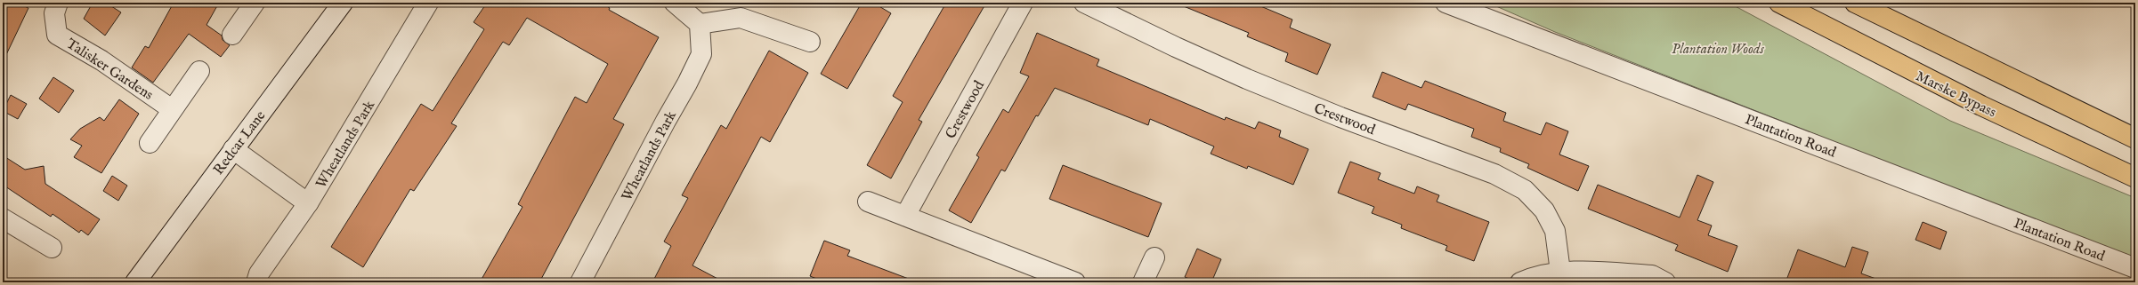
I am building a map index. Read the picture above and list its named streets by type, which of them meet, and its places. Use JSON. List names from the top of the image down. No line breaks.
{"streets":{"main road":["Marske Bypass"],"street":["Talisker Gardens","Crestwood","Plantation Road","Redcar Lane","Wheatlands Park"]},"parks":["Plantation Woods"]}
